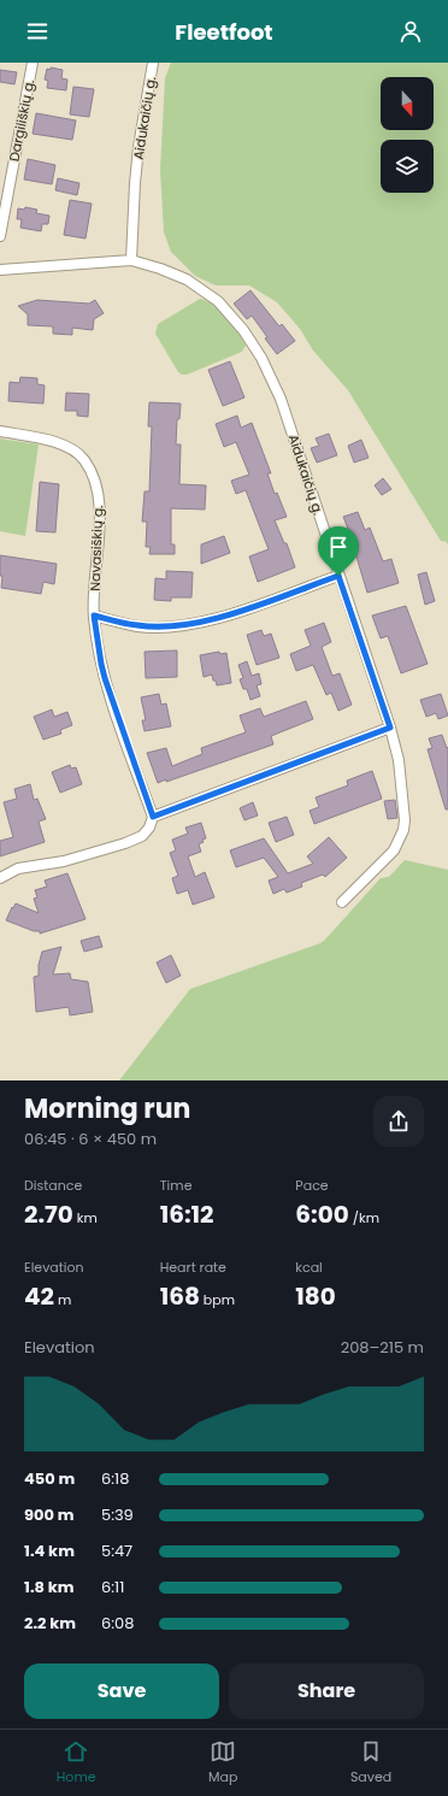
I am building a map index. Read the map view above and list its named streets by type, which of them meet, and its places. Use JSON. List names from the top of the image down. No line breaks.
{"streets":{"street":["Aidukaičių g.","Dargiliškių g.","Navasiškių g."]},"north":"bottom","page":{"header":"Fleetfoot","heading":["Morning run","06:45 · 6 × 450 m"],"stats":[["Distance","2.70 km"],["Time","16:12"],["Pace","6:00 /km"],["Elevation","42 m"],["Heart rate","168 bpm"],["kcal","180"]],"chart":["Elevation","208–215 m"],"list":[{"name":"450 m","note":"6:18"},{"name":"900 m","note":"5:39"},{"name":"1.4 km","note":"5:47"},{"name":"1.8 km","note":"6:11"},{"name":"2.2 km","note":"6:08"}],"buttons":["Save","Share"],"tabs":["Home","Map","Saved"]}}
